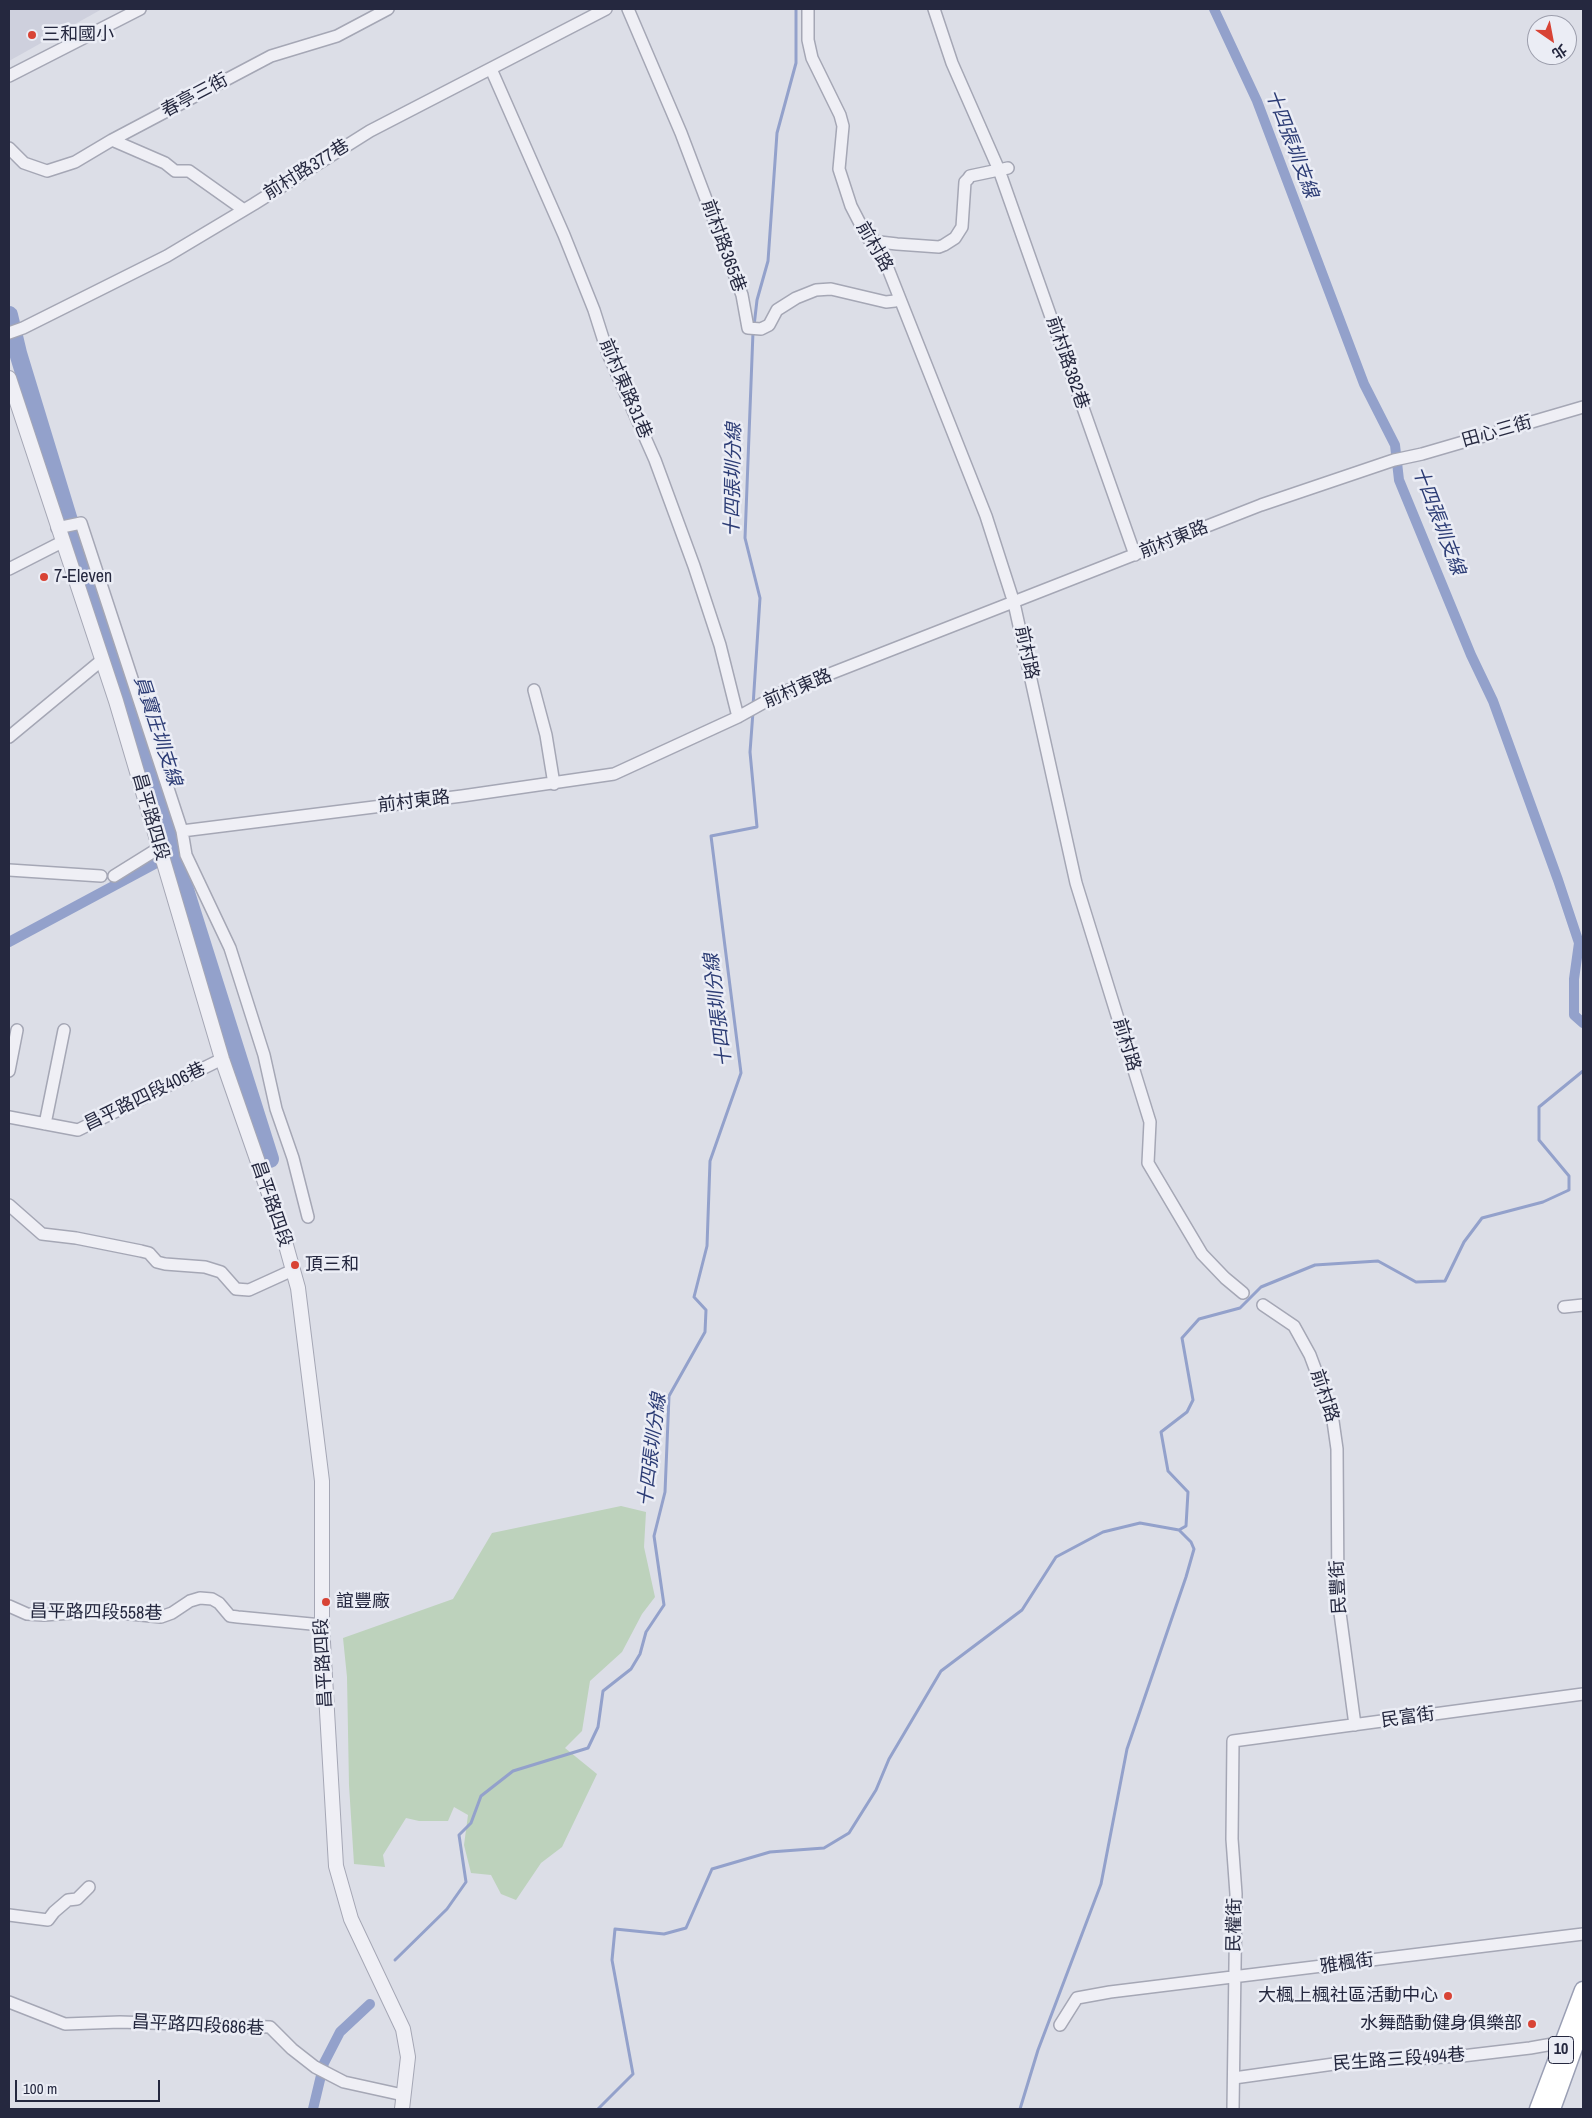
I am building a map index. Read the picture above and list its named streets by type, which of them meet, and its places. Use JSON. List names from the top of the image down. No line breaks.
{"streets":{"main road":["10"],"street":["春亭三街","前村路377巷","前村路365巷","前村路","前村路382巷","前村東路31巷","田心三街","前村東路","昌平路四段","昌平路四段406巷","民豐街","昌平路四段558巷","民富街","民權街","雅楓街","昌平路四段686巷","民生路三段494巷"]},"crossings":[["前村路377巷","前村東路31巷"],["前村路365巷","前村路"],["前村路","前村東路"],["前村路","民豐街"],["前村路382巷","前村東路"],["前村東路31巷","前村東路"],["田心三街","前村東路"],["昌平路四段","昌平路四段406巷"],["昌平路四段","昌平路四段558巷"],["昌平路四段","昌平路四段686巷"],["民豐街","民富街"],["民富街","民權街"],["民權街","雅楓街"],["民權街","民生路三段494巷"],["10","民生路三段494巷"]],"water":["十四張圳支線","十四張圳分線","員寶庄圳支線"],"places":["三和國小","7-Eleven","頂三和","誼豐廠","大楓上楓社區活動中心","水舞酷動健身俱樂部"],"scale_bar":"100 m","north":"bottom right"}
